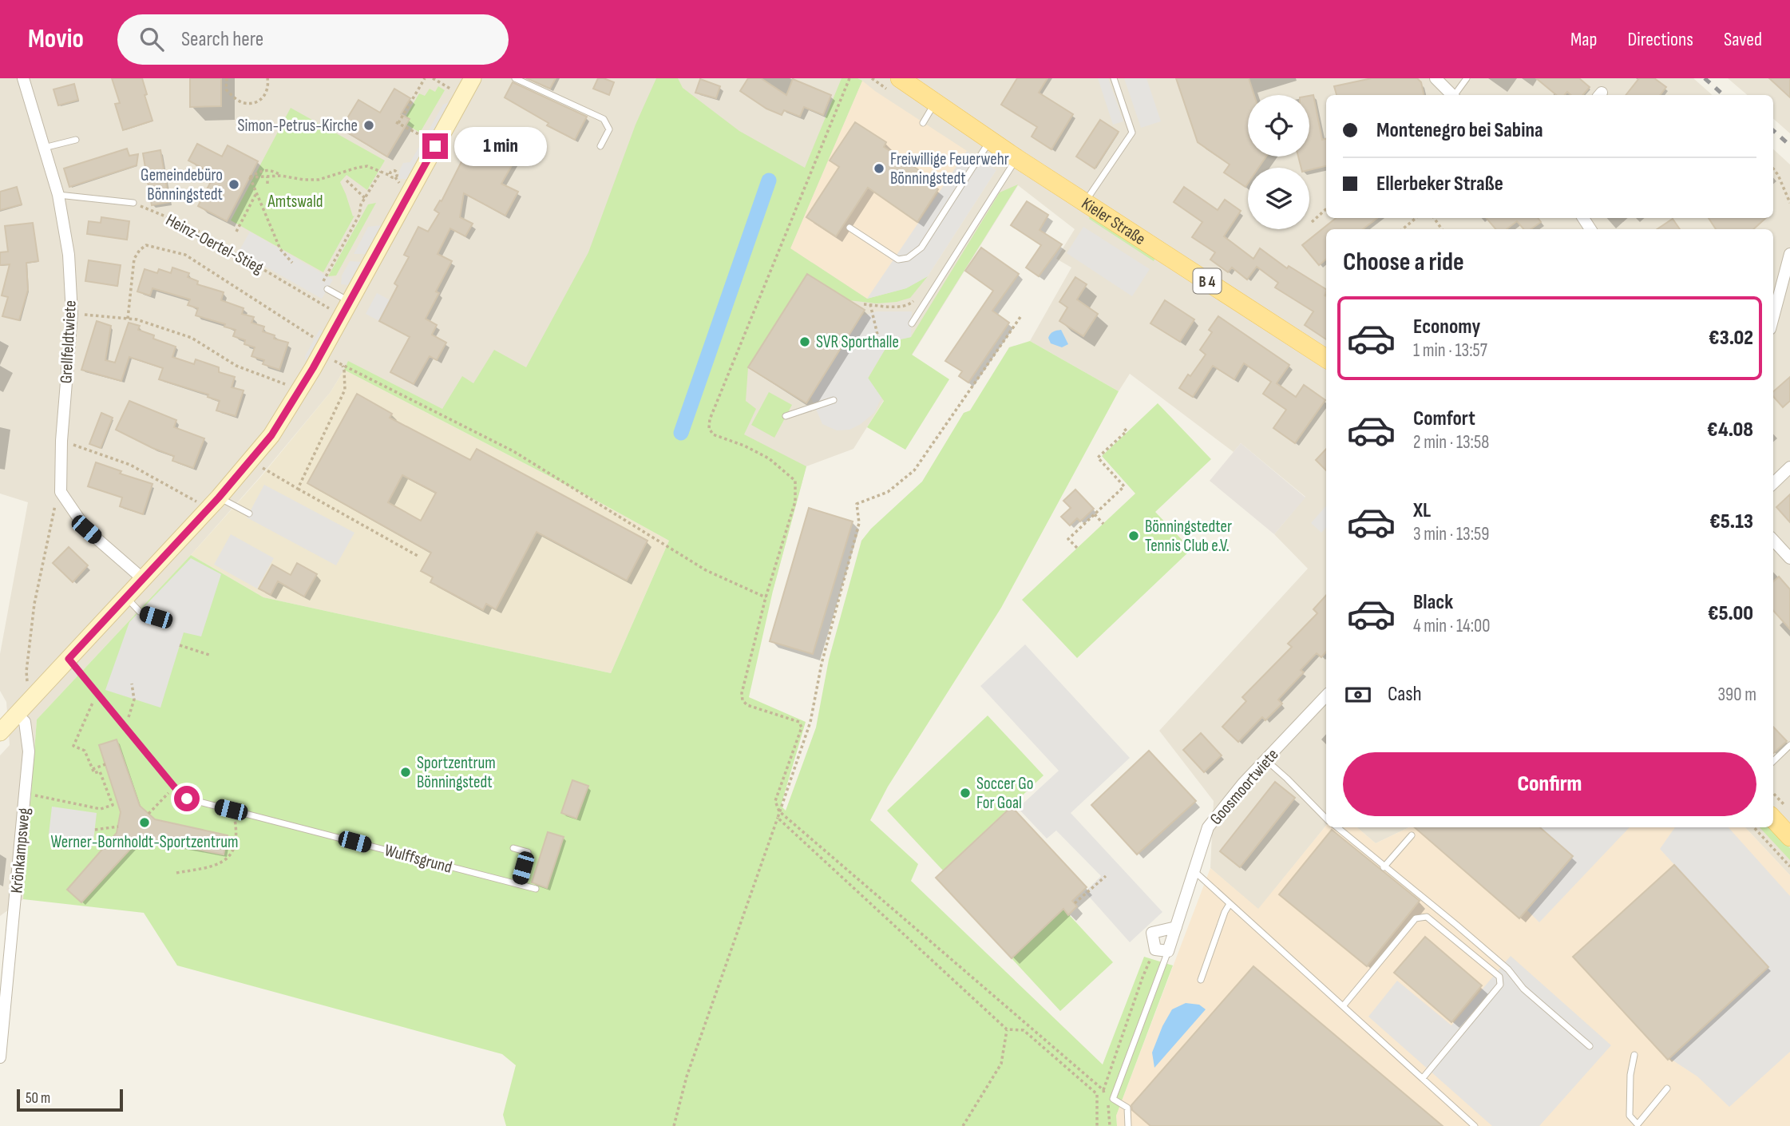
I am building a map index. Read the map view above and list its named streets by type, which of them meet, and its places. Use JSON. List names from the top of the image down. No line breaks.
{"streets":{"main road":["Kieler Straße","B 4"],"street":["Grellfeldtwiete","Goosmoortwiete","Krönkampsweg"],"lane":["Wulffsgrund"],"path":["Heinz-Oertel-Stieg"]},"parks":["Amtswald"],"places":["Simon-Petrus-Kirche","Freiwillige Feuerwehr Bönningstedt","Gemeindebüro Bönningstedt","SVR Sporthalle","Bönningstedter Tennis Club e.V.","Sportzentrum Bönningstedt","Soccer Go For Goal","Werner-Bornholdt-Sportzentrum"],"scale_bar":"50 m","page":{"header":"Movio","search":"Search here","nav":["Map","Directions","Saved"],"banner":["Montenegro bei Sabina","Ellerbeker Straße"],"bubble":"1 min","heading":"Choose a ride","list":[{"name":"Economy","note":"1 min · 13:57","value":"€3.02"},{"name":"Comfort","note":"2 min · 13:58","value":"€4.08"},{"name":"XL","note":"3 min · 13:59","value":"€5.13"},{"name":"Black","note":"4 min · 14:00","value":"€5.00"}],"pay":["Cash","390 m"],"buttons":"Confirm","scale":"50 m"}}
